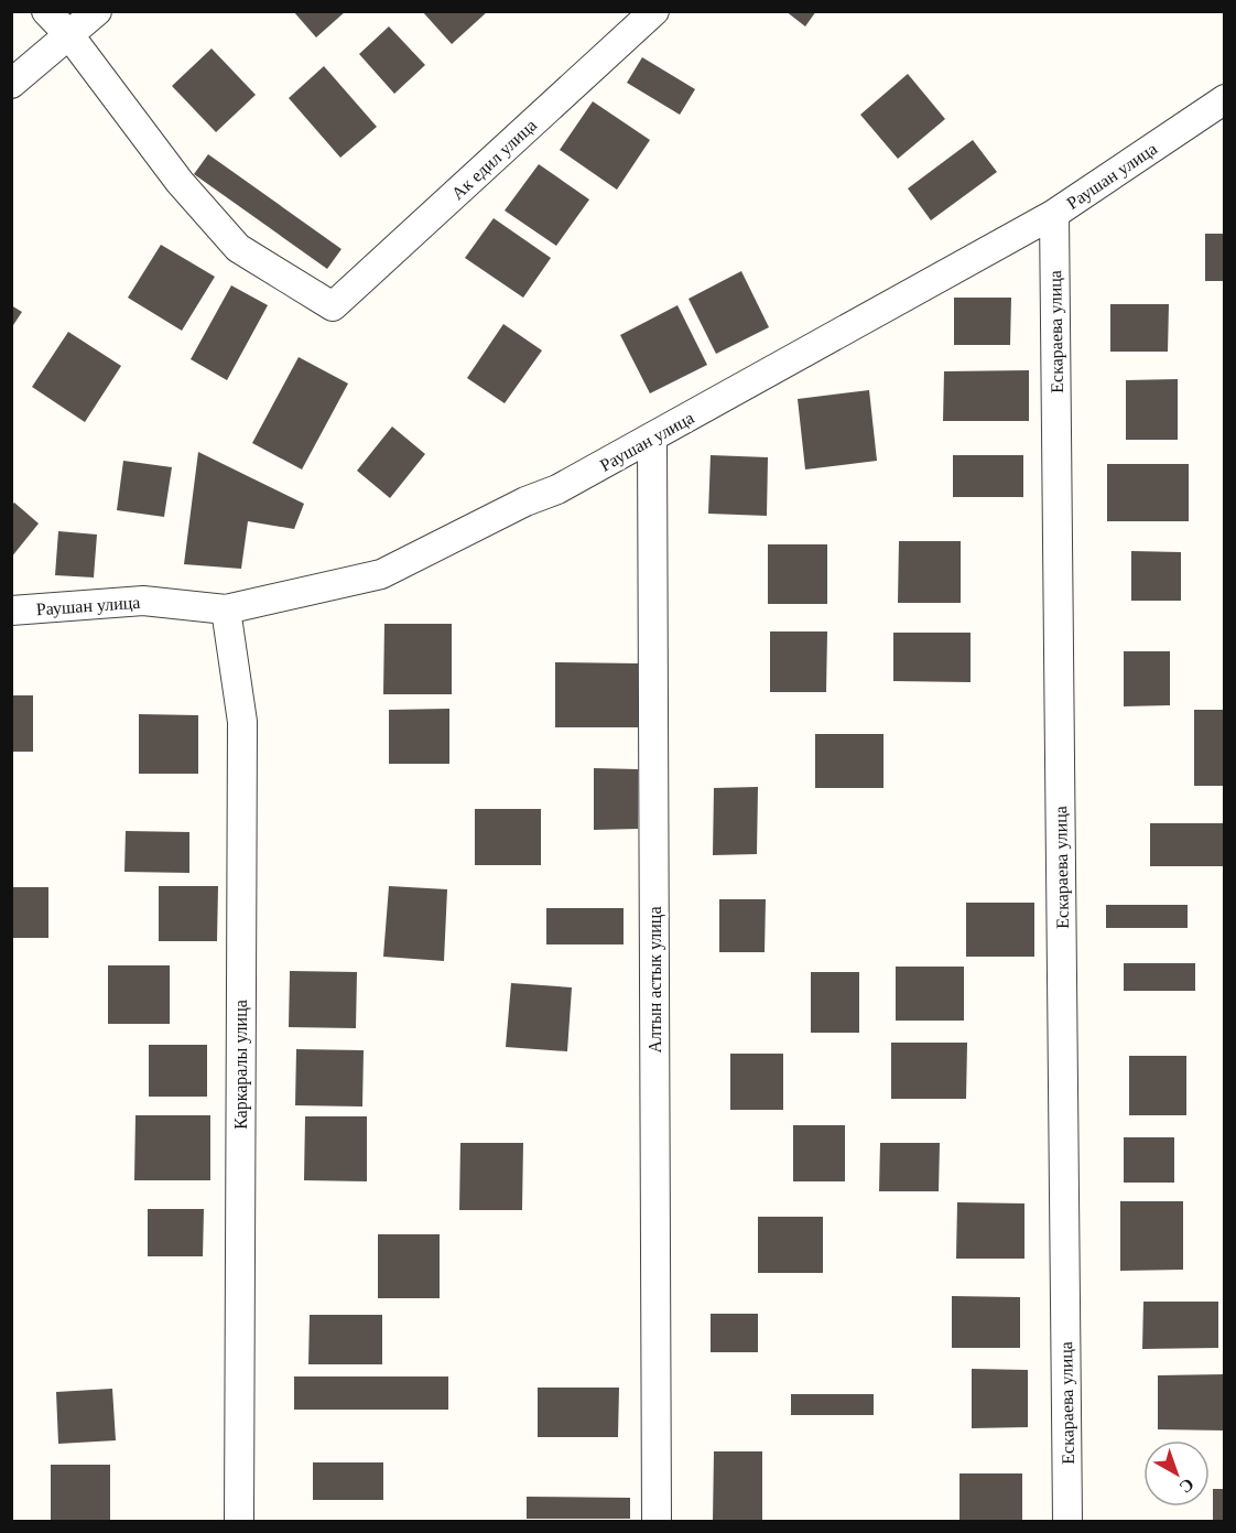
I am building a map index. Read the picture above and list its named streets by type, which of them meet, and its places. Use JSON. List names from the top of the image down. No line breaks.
{"streets":{"street":["Ак едил улица","Раушан улица","Ескараева улица","Алтын астык улица","Каркаралы улица"]},"crossings":[["Раушан улица","Ескараева улица"],["Раушан улица","Алтын астык улица"],["Раушан улица","Каркаралы улица"]],"north":"bottom right"}
